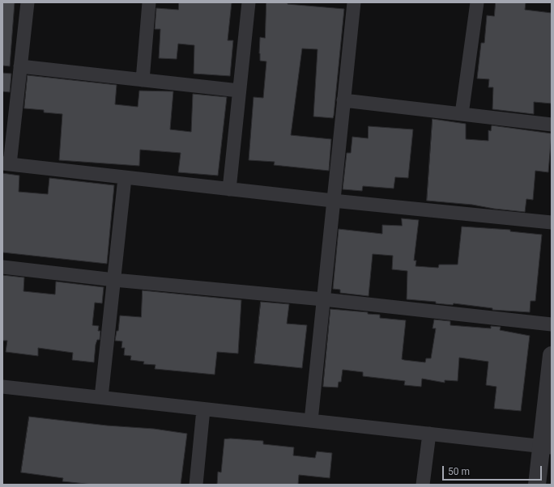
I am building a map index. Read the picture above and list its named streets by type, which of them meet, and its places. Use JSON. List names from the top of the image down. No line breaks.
{"scale_bar":"50 m"}
